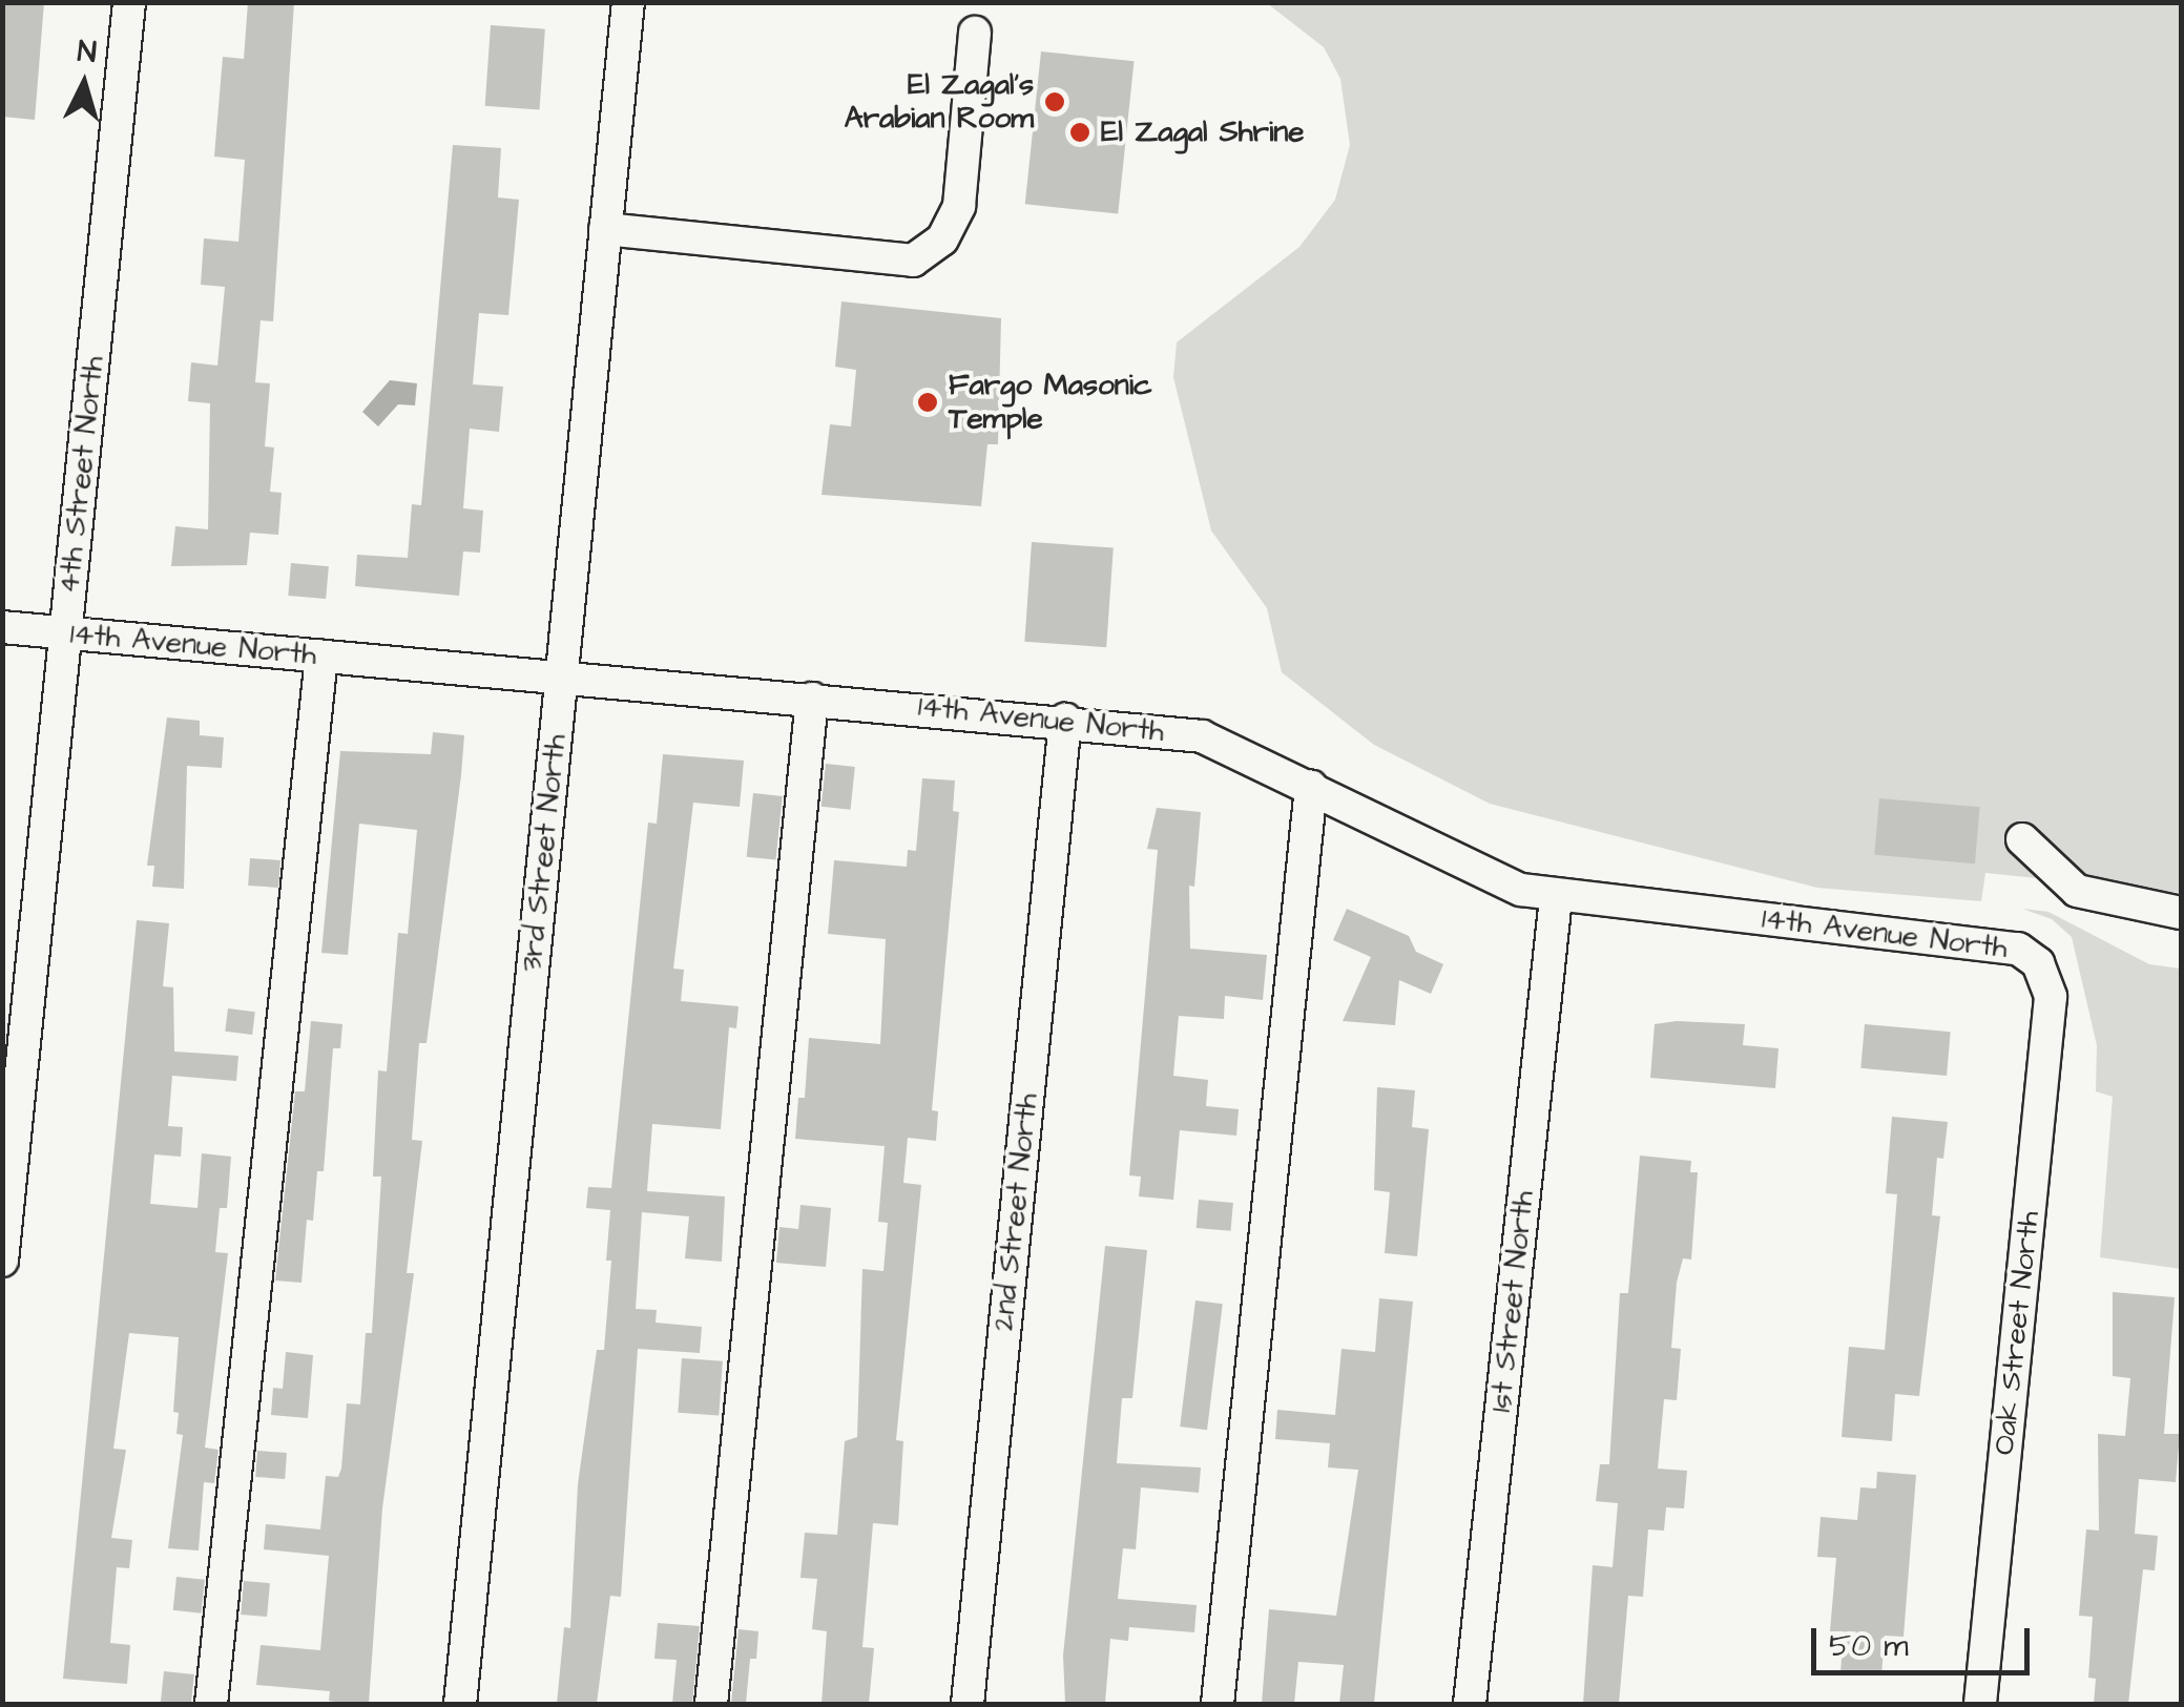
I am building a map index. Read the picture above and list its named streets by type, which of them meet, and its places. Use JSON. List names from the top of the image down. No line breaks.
{"streets":{"street":["4th Street North","14th Avenue North","3rd Street North","2nd Street North","1st Street North","Oak Street North"]},"crossings":[["4th Street North","14th Avenue North"],["14th Avenue North","3rd Street North"],["14th Avenue North","2nd Street North"],["14th Avenue North","1st Street North"],["14th Avenue North","Oak Street North"]],"places":["El Zagal's Arabian Room","El Zagal Shrine","Fargo Masonic Temple"],"scale_bar":"50 m","north":"top"}
